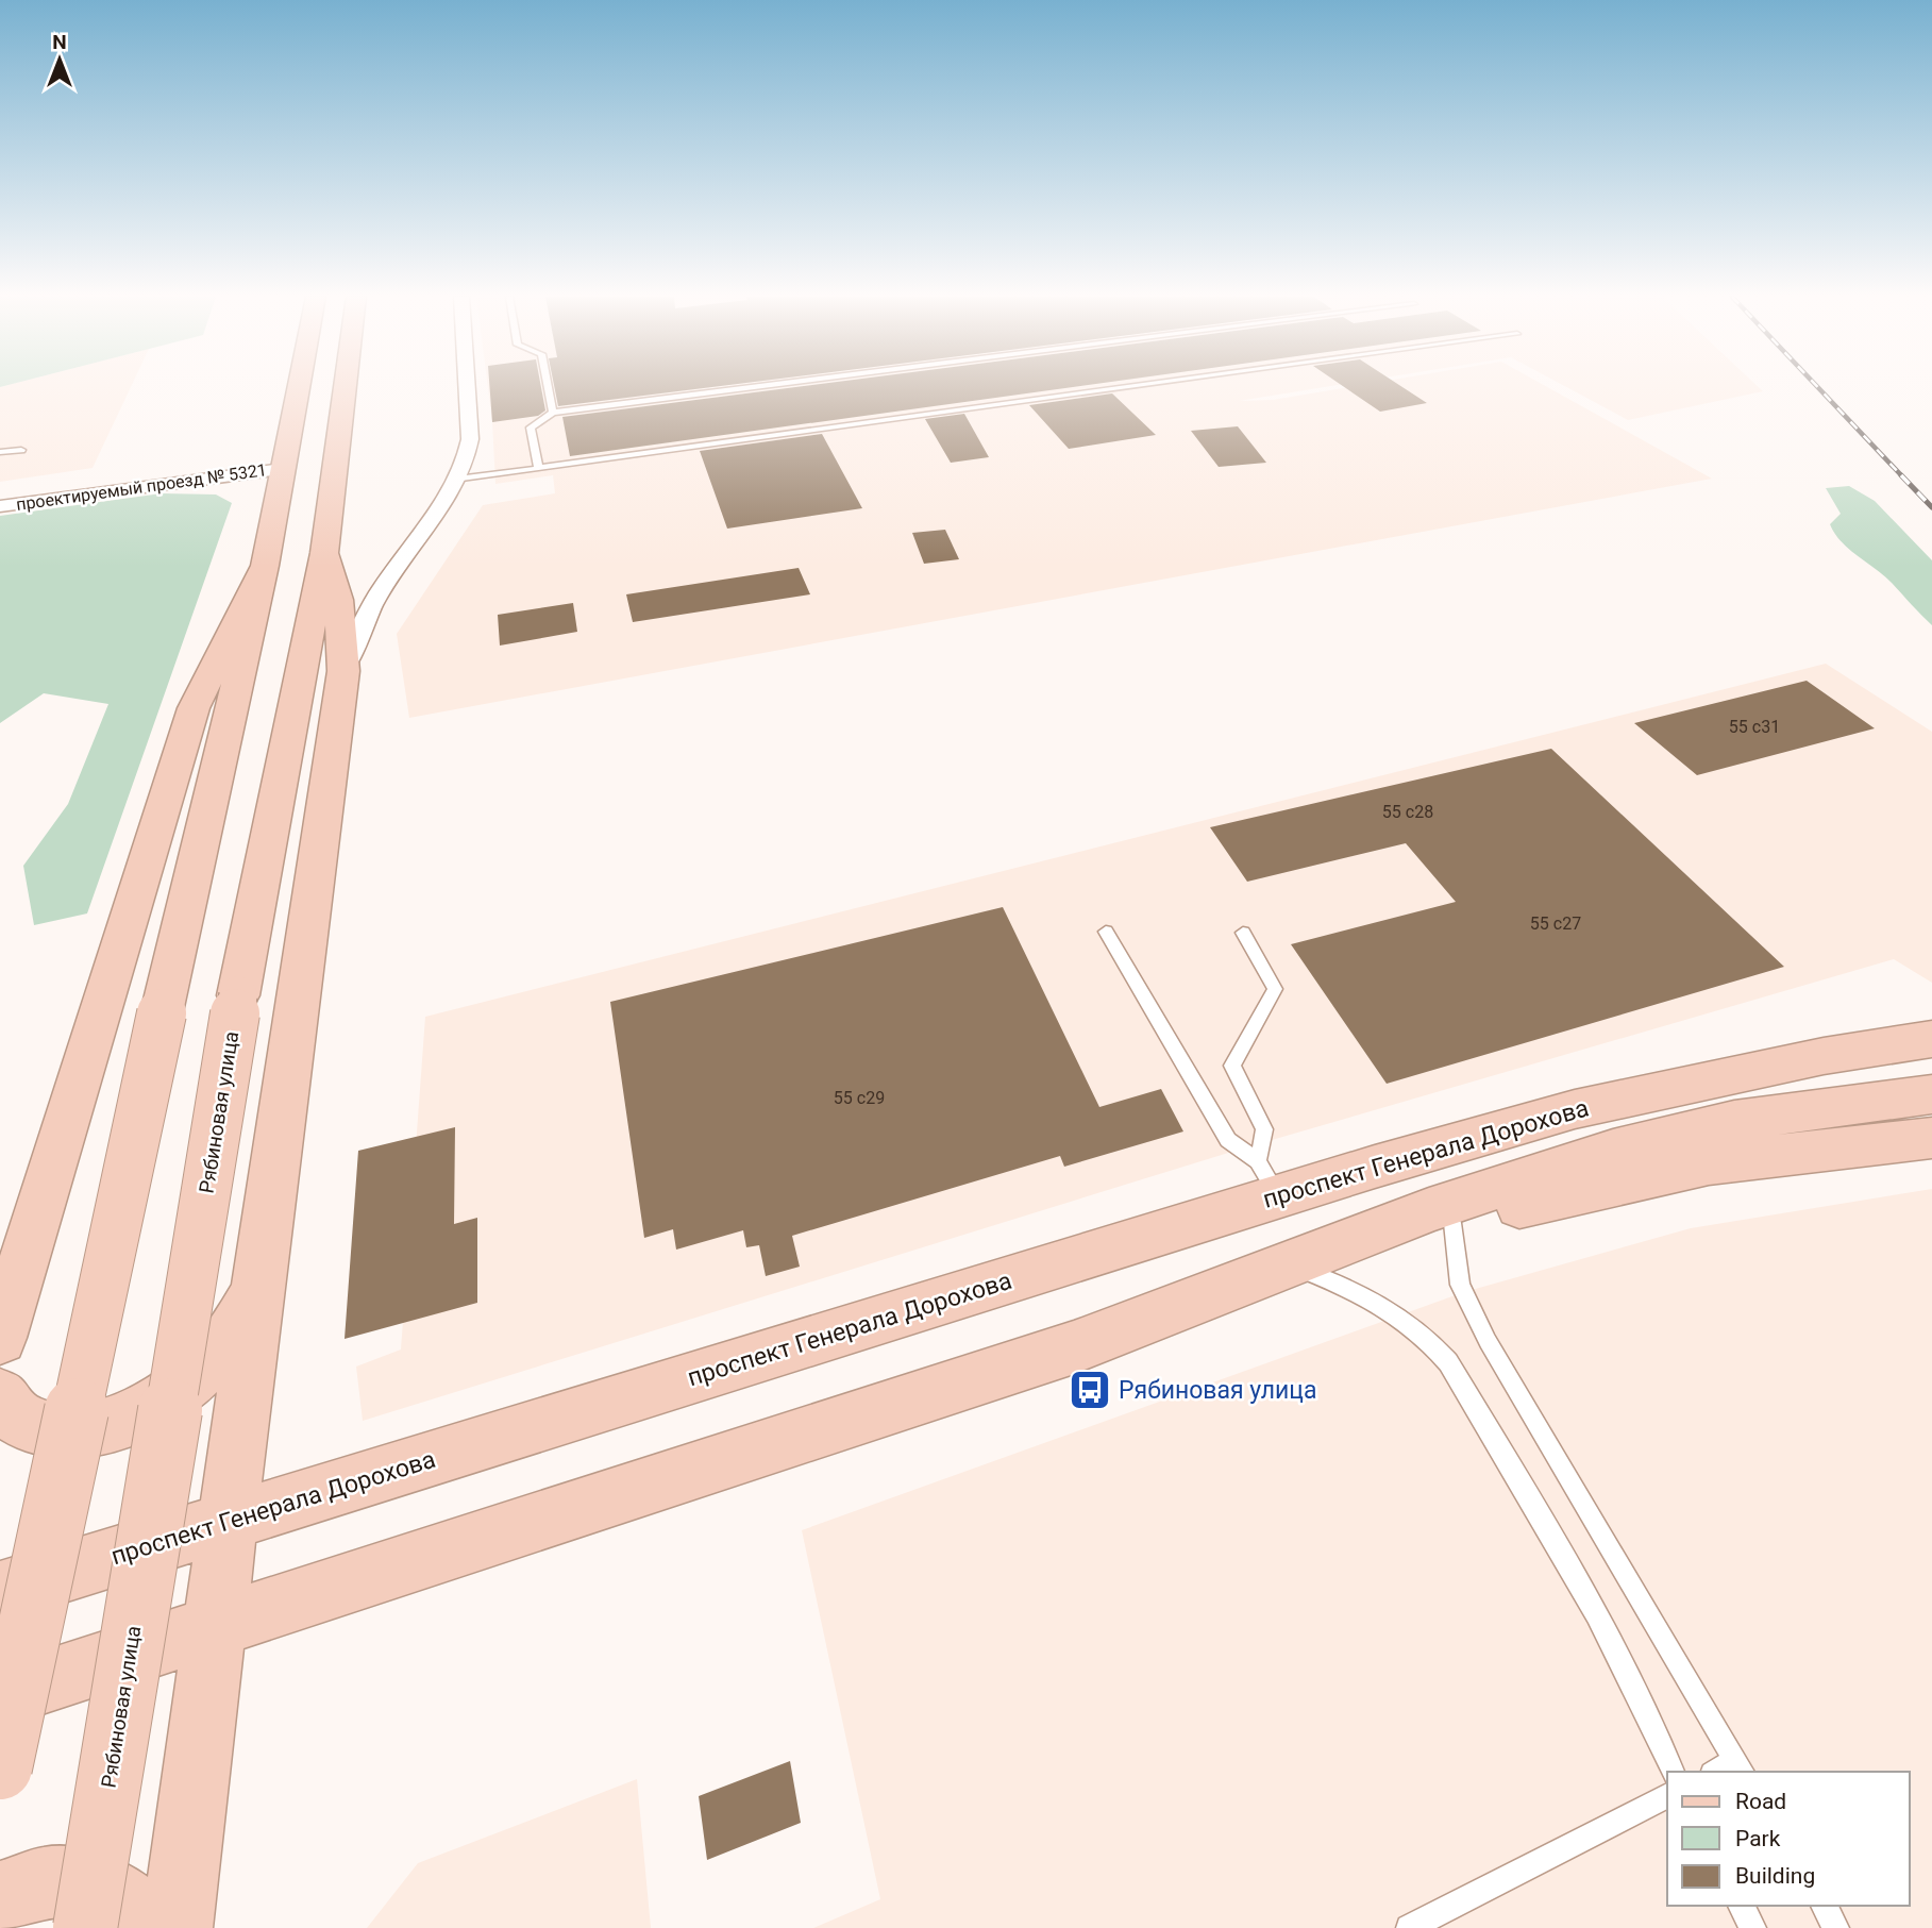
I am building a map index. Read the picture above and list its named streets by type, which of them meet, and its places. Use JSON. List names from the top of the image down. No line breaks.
{"streets":{"main road":["Рябиновая улица","проспект Генерала Дорохова"],"street":["проектируемый проезд № 5321"]},"places":{"bus stop":["Рябиновая улица"]},"house_numbers":["55 с31","55 с28","55 с27","55 с29"],"legend":["Road","Park","Building"],"north":"top"}
